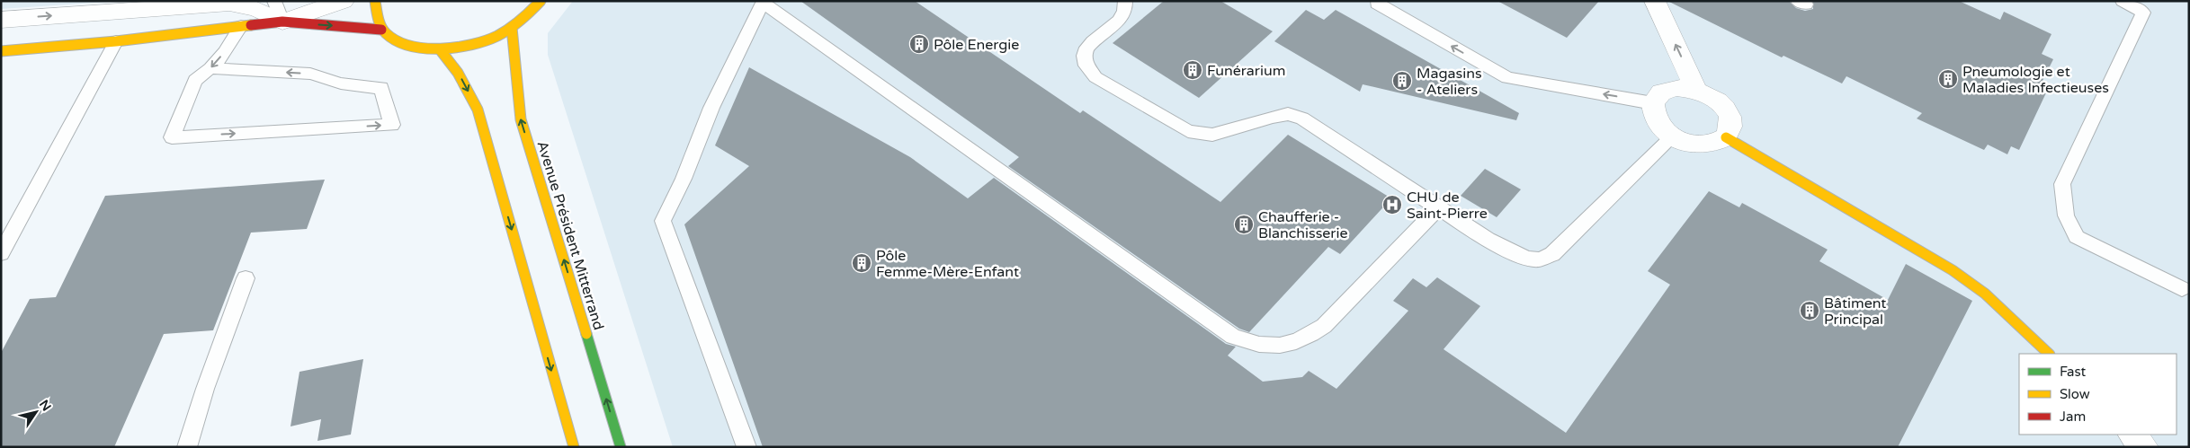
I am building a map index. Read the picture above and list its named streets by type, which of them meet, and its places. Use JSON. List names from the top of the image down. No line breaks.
{"streets":{"main road":["Avenue Président Mitterrand"]},"places":{"building":["Pôle Energie","Funérarium","Pneumologie et Maladies Infectieuses","Magasins - Ateliers","Chaufferie - Blanchisserie","Pôle Femme-Mère-Enfant","Bâtiment Principal"],"hospital":["CHU de Saint-Pierre"]},"legend":["Fast","Slow","Jam"],"north":"top right"}
